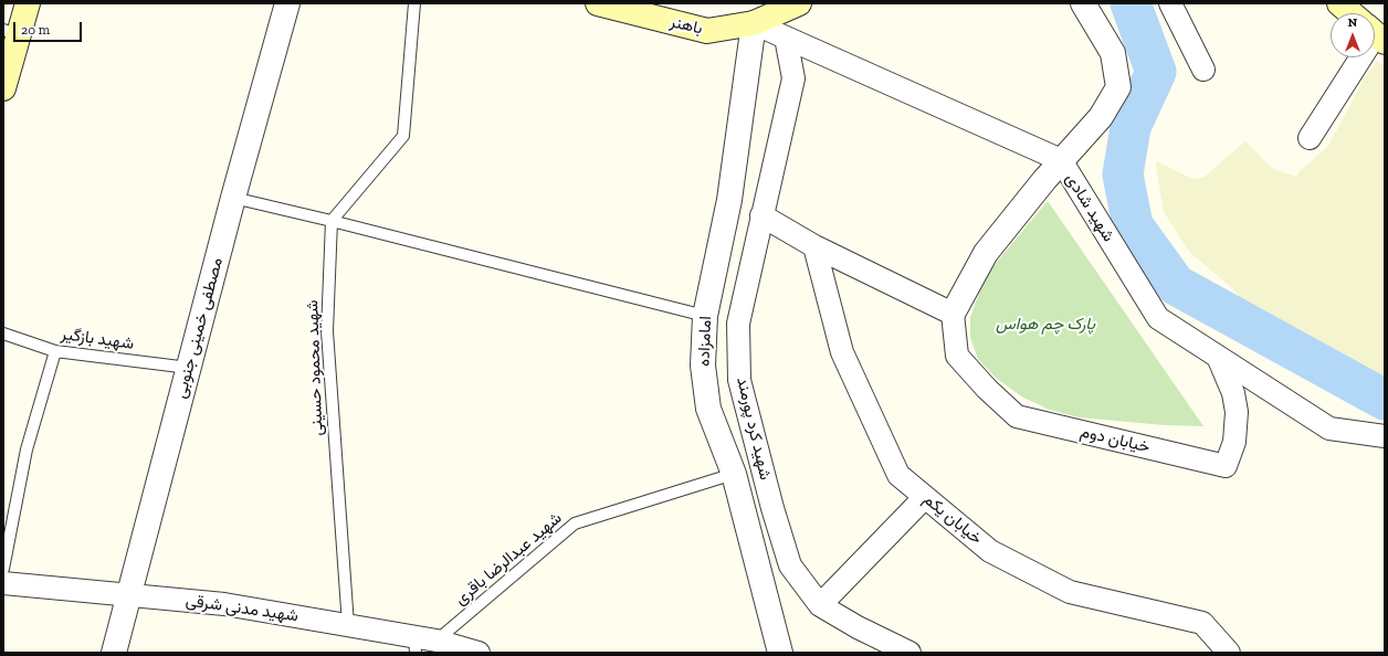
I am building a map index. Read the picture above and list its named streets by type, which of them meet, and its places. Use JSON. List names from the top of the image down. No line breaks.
{"streets":{"main road":["باهنر"],"street":["شهید شادی","مصطفی خمینی جنوبی","امامزاده","شهید کرد پورمند","خیابان دوم","خیابان یکم","شهید مدنی شرقی"],"lane":["شهید بازگیر","شهید محمود حسینی","شهید عبدالرضا باقری"]},"crossings":[["باهنر","شهید شادی"],["باهنر","امامزاده"],["شهید شادی","امامزاده"],["شهید شادی","شهید کرد پورمند"],["شهید شادی","خیابان دوم"],["مصطفی خمینی جنوبی","شهید بازگیر"],["مصطفی خمینی جنوبی","شهید مدنی شرقی"],["امامزاده","شهید عبدالرضا باقری"],["شهید محمود حسینی","شهید مدنی شرقی"],["شهید عبدالرضا باقری","شهید مدنی شرقی"]],"parks":["پارک چم هواس"],"scale_bar":"20 m","north":"top"}
